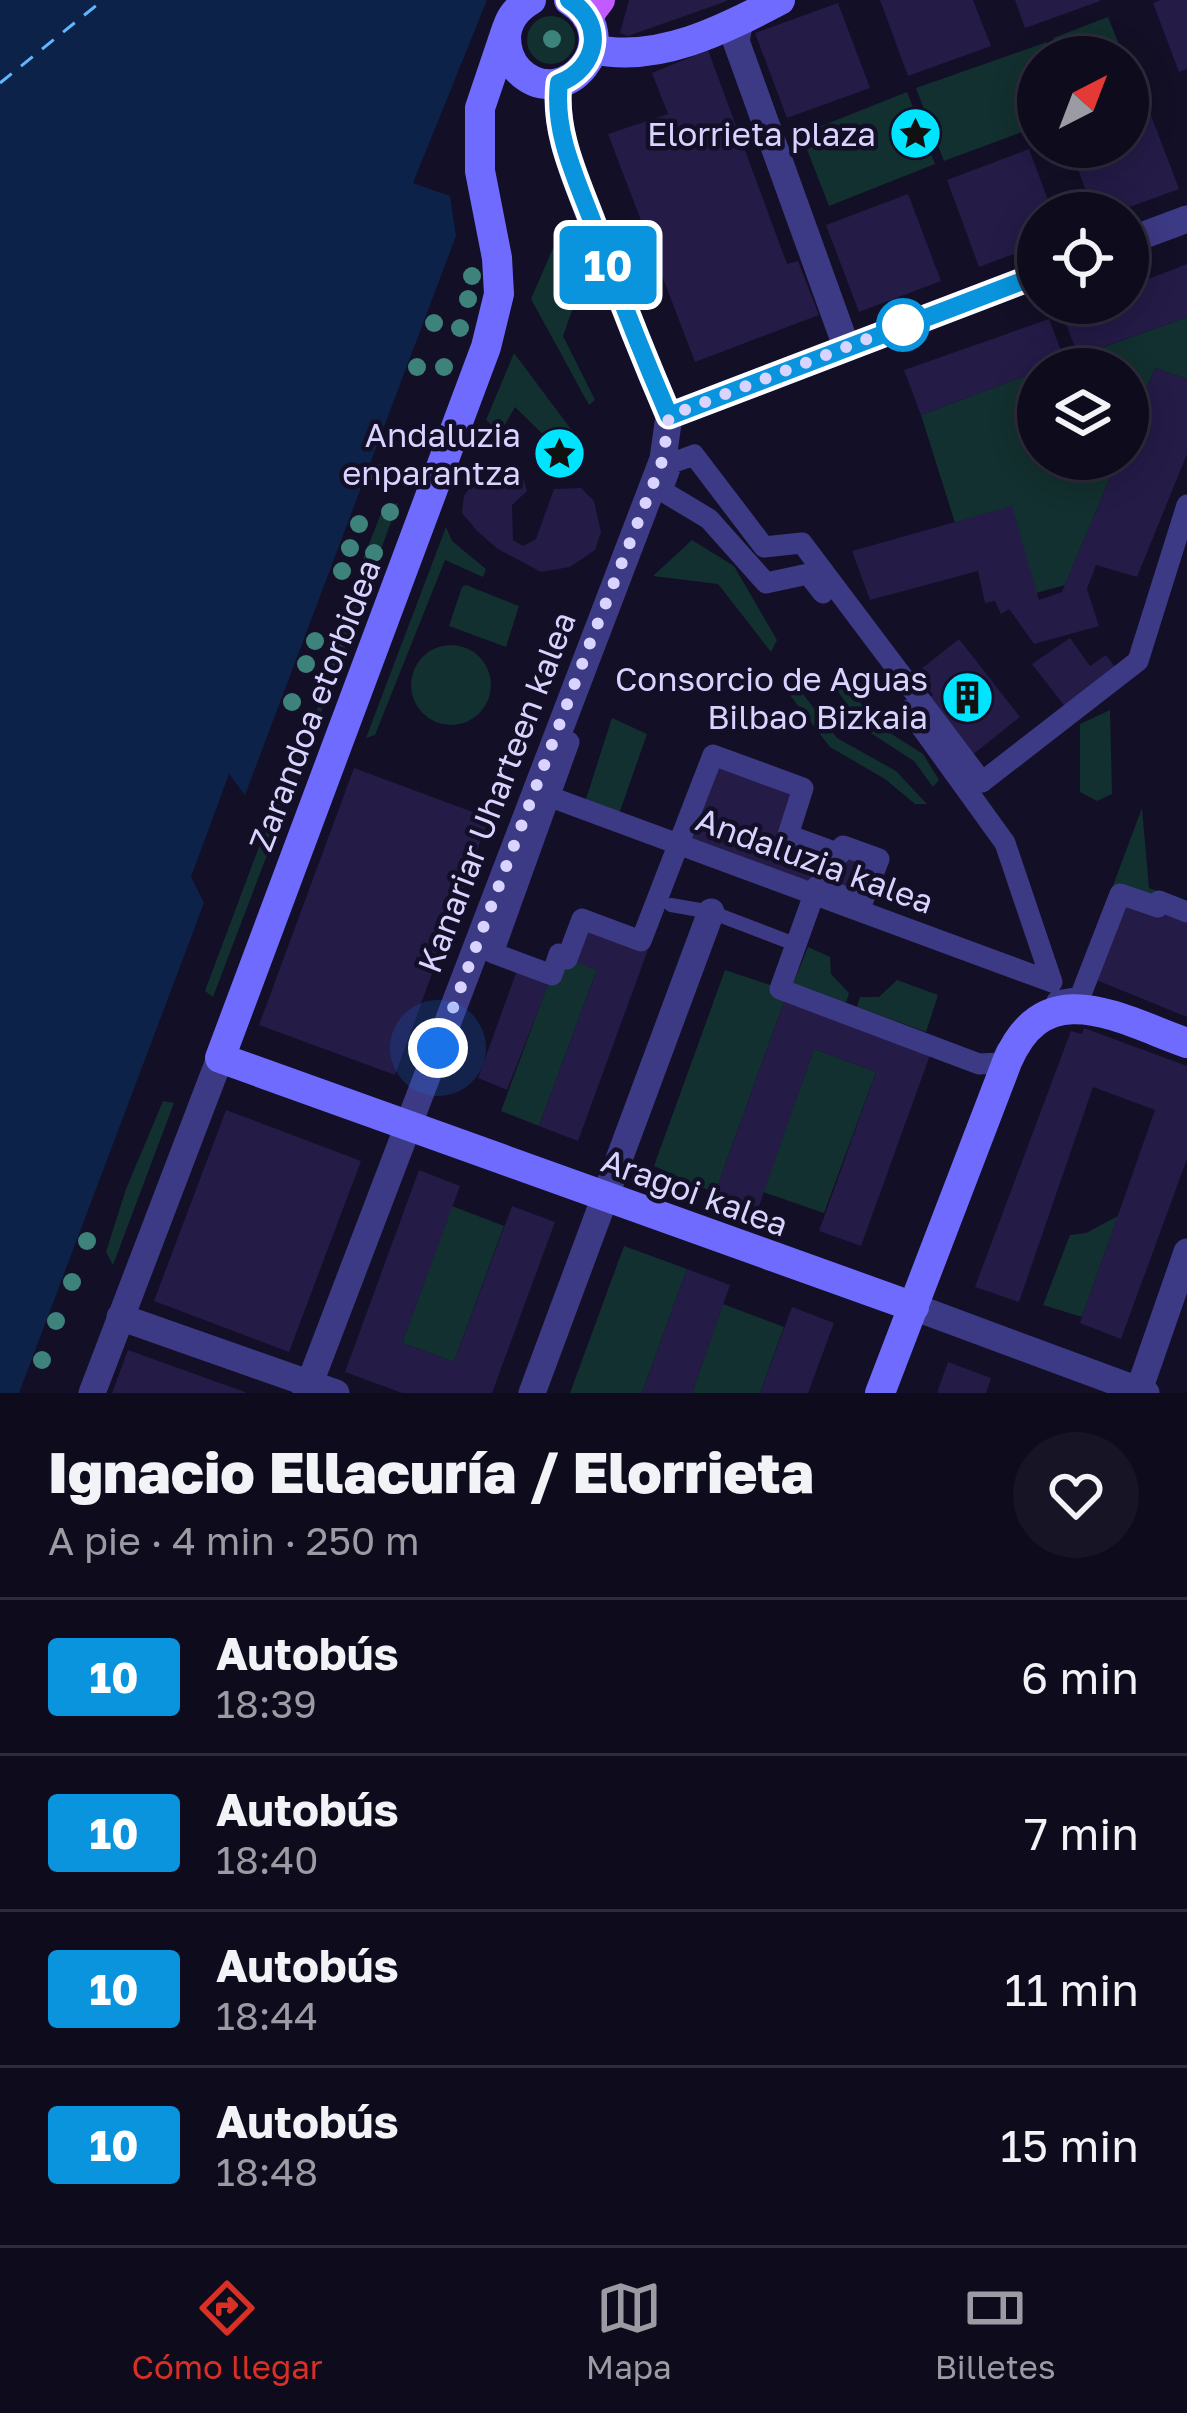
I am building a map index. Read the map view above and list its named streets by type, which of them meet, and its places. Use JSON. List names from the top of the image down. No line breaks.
{"streets":{"main road":["Zarandoa etorbidea","Aragoi kalea"],"street":["Kanariar Uharteen kalea","Andaluzia kalea"]},"crossings":[["Zarandoa etorbidea","Aragoi kalea"],["Kanariar Uharteen kalea","Aragoi kalea"]],"places":{"place":["Elorrieta plaza","Andaluzia enparantza"],"building":["Consorcio de Aguas Bilbao Bizkaia"]},"lines":["bus line 10"],"north":"top right","page":{"on_map":"10","heading":["Ignacio Ellacuría / Elorrieta","A pie · 4 min · 250 m"],"list":[{"mark":"10","name":"Autobús","note":"18:39","value":"6 min"},{"mark":"10","name":"Autobús","note":"18:40","value":"7 min"},{"mark":"10","name":"Autobús","note":"18:44","value":"11 min"},{"mark":"10","name":"Autobús","note":"18:48","value":"15 min"}],"tabs":["Cómo llegar","Mapa","Billetes"]}}
